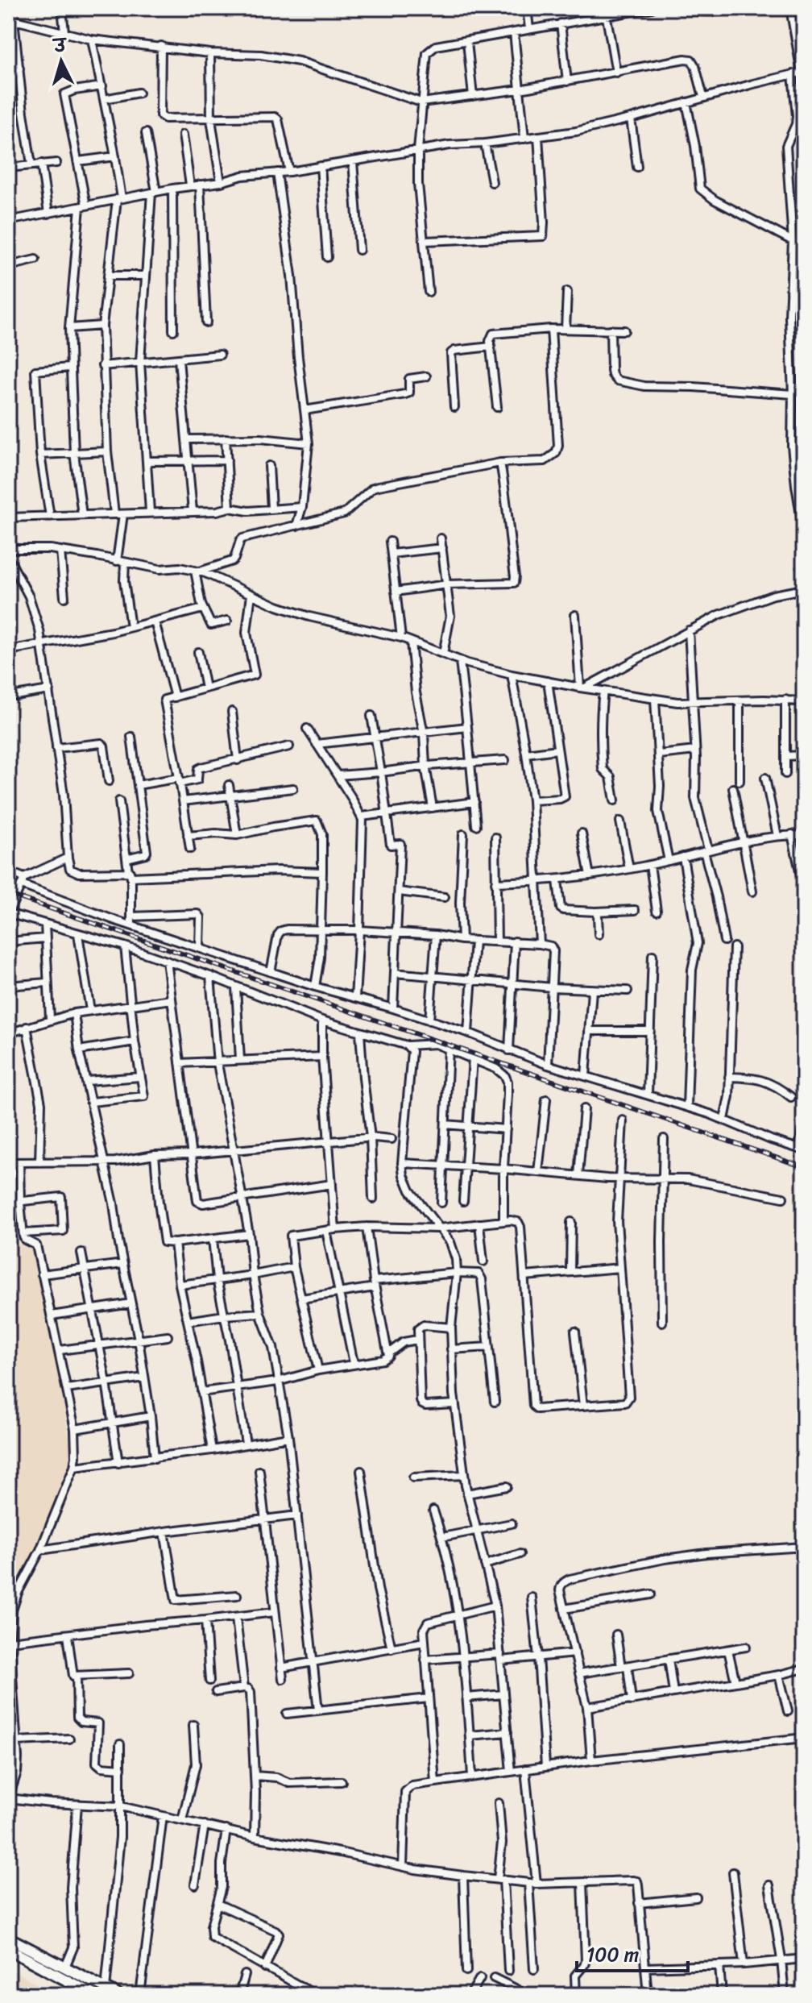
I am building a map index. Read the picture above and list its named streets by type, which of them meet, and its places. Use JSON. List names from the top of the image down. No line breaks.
{"scale_bar":"100 m","north":"top"}
